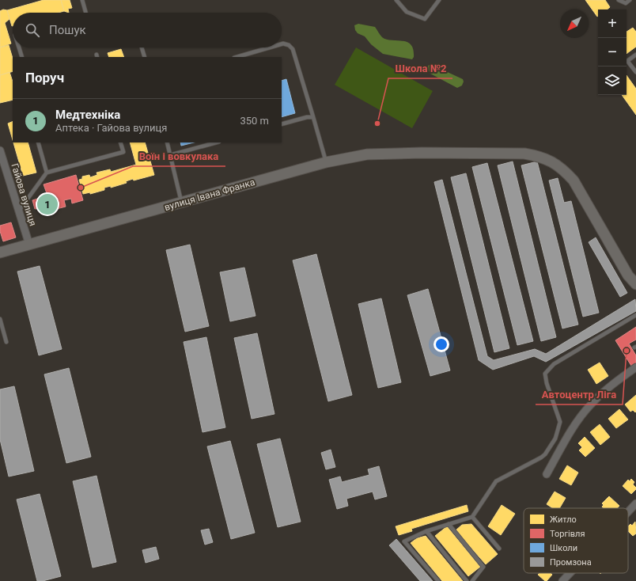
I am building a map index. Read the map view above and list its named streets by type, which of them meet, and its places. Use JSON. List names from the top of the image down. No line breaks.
{"streets":{"main road":["вулиця Івана Франка"],"street":["Гайова вулиця"]},"crossings":[["Гайова вулиця","вулиця Івана Франка"]],"places":["Школа №2","Воїн і вовкулака","Автоцентр Ліга"],"legend":["Житло","Торгівля","Школи","Промзона"],"north":"bottom left","page":{"map_buttons":["+","−"],"search":"Пошук","heading":"Поруч","list":[{"mark":"1","name":"Медтехніка","note":"Аптека · Гайова вулиця","value":"350 m"}],"pins":"1"}}
